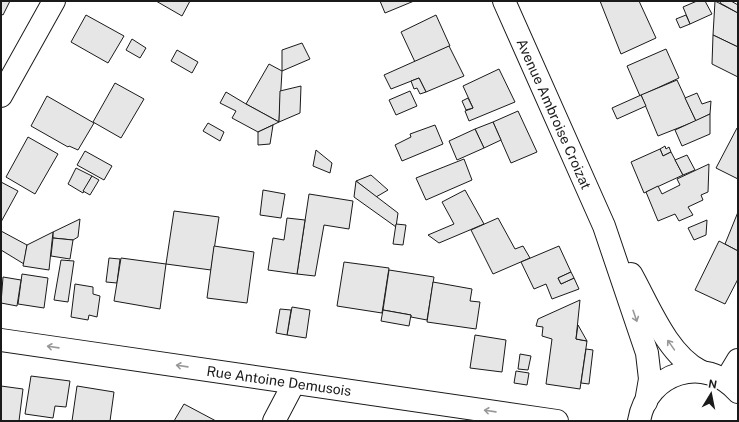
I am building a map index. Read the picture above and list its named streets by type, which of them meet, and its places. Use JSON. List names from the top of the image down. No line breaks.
{"streets":{"street":["Avenue Ambroise Croizat","Rue Antoine Demusois"]},"one_way":["Rue Antoine Demusois"],"north":"top"}
